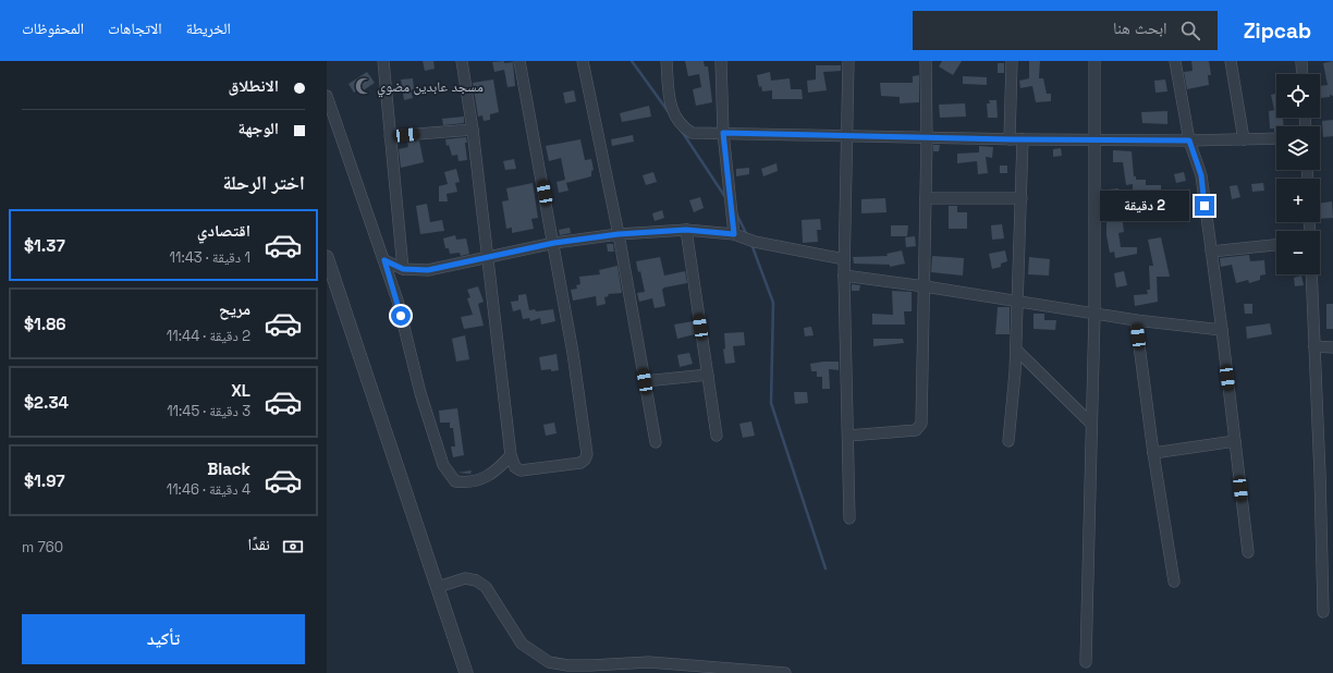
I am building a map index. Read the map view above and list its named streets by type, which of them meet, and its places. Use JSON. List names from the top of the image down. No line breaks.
{"places":{"mosque":["مسجد عابدين مضوي"]},"page":{"header":"Zipcab","search":"ابحث هنا","nav":["الخريطة","الاتجاهات","المحفوظات"],"banner":["الانطلاق","الوجهة"],"map_buttons":["+","−"],"heading":"اختر الرحلة","bubble":"2 دقيقة","list":[{"name":"اقتصادي","note":"1 دقيقة · 11:43","value":"$1.37"},{"name":"مريح","note":"2 دقيقة · 11:44","value":"$1.86"},{"name":"XL","note":"3 دقيقة · 11:45","value":"$2.34"},{"name":"Black","note":"4 دقيقة · 11:46","value":"$1.97"}],"pay":["نقدًا","760 m"],"buttons":"تأكيد"}}
